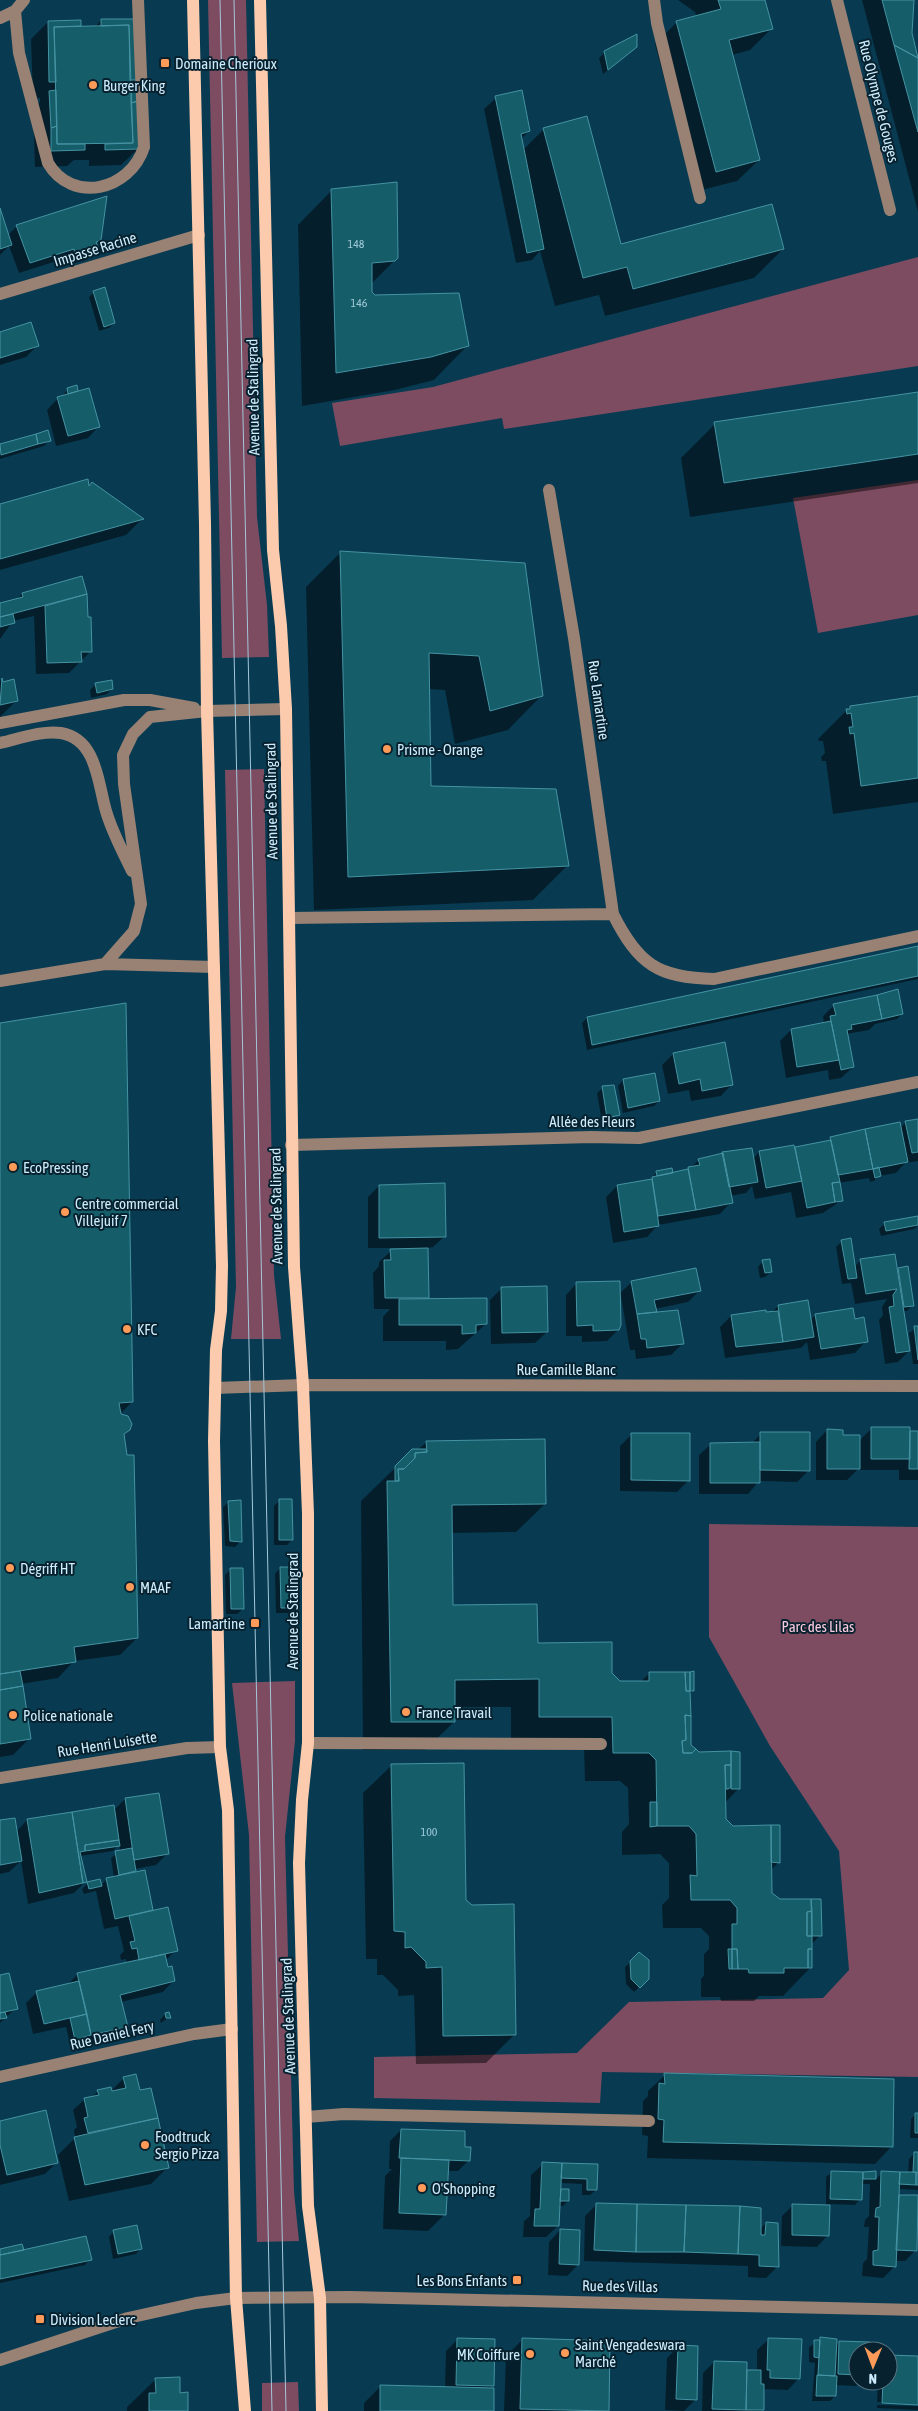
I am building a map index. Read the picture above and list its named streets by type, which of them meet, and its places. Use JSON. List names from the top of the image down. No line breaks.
{"streets":{"main road":["Avenue de Stalingrad"],"street":["Rue Olympe de Gouges","Impasse Racine","Rue Lamartine","Allée des Fleurs","Rue Camille Blanc","Rue Henri Luisette","Rue Daniel Fery","Rue des Villas"]},"crossings":[["Avenue de Stalingrad","Allée des Fleurs"],["Avenue de Stalingrad","Rue Camille Blanc"],["Avenue de Stalingrad","Rue des Villas"]],"parks":["Parc des Lilas"],"places":{"transit":["Domaine Cherioux","Lamartine","Les Bons Enfants","Division Leclerc"],"other":["Burger King","Prisme - Orange","EcoPressing","Centre commercial Villejuif 7","KFC","Dégriff HT","MAAF","France Travail","Police nationale","Foodtruck Sergio Pizza","O'Shopping","Saint Vengadeswara Marché","MK Coiffure"]},"house_numbers":["148","146","100"],"north":"bottom"}
